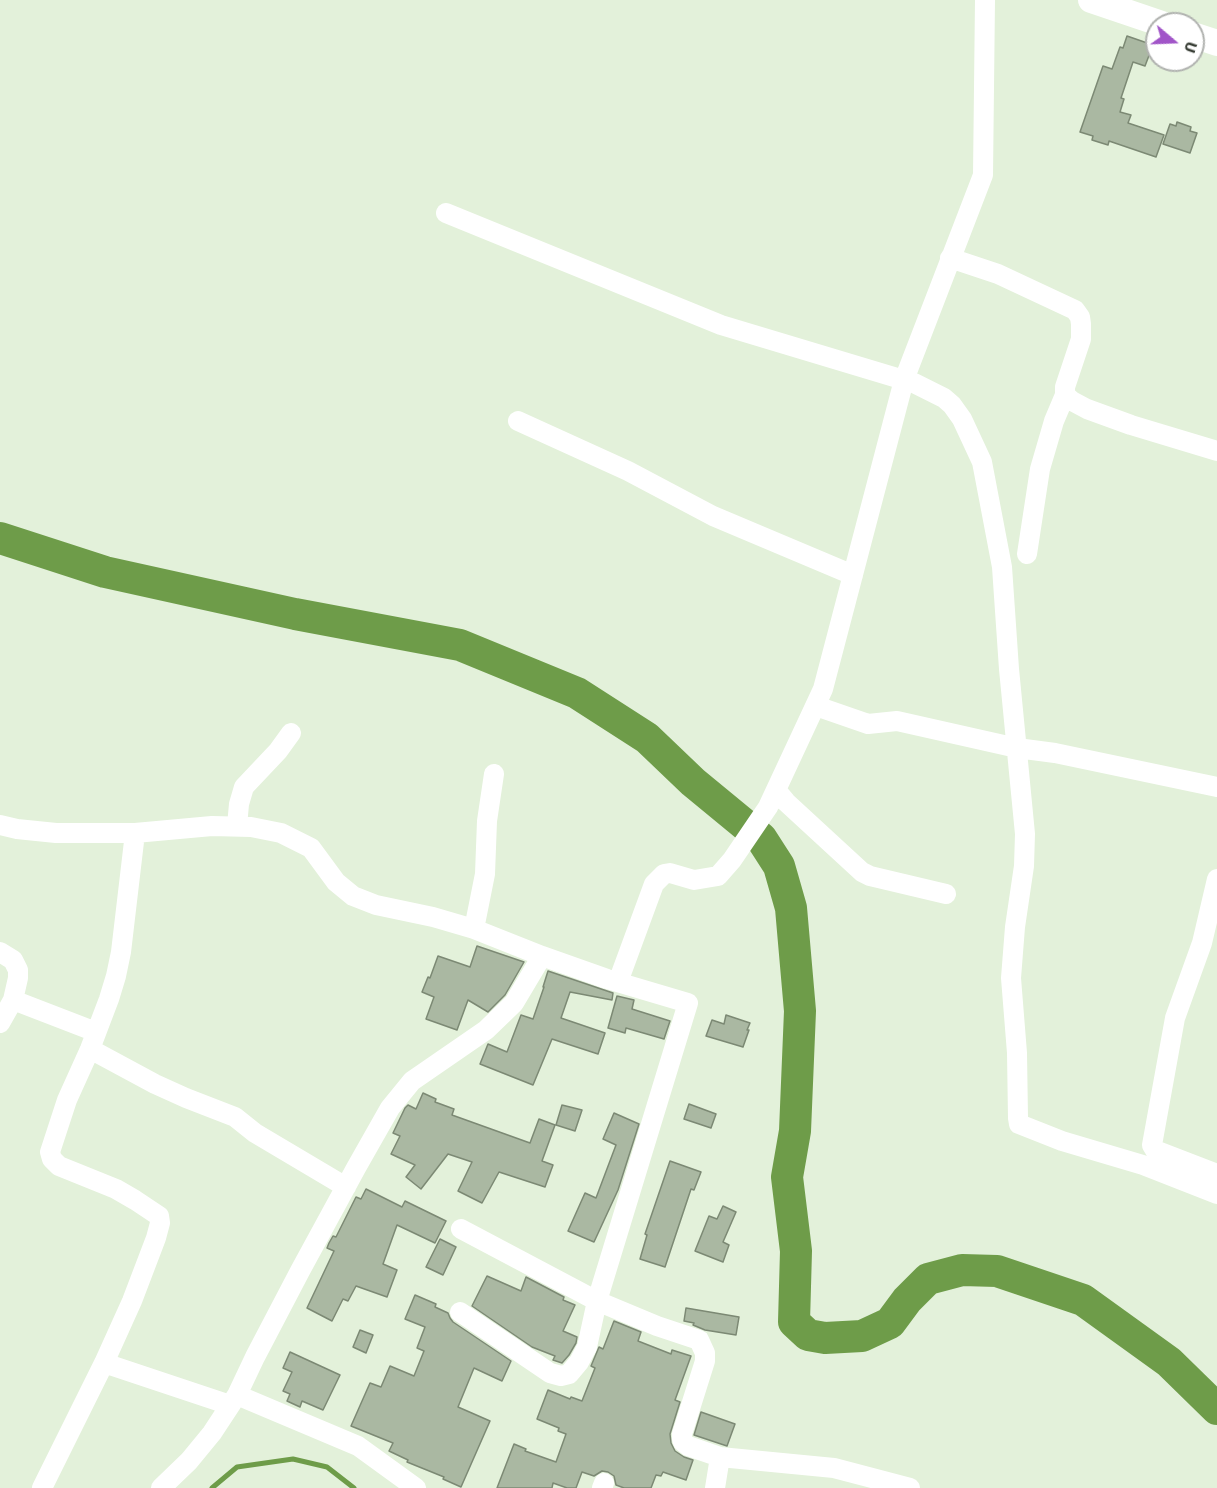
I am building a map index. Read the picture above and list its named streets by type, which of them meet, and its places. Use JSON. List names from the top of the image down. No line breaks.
{"north":"right"}
